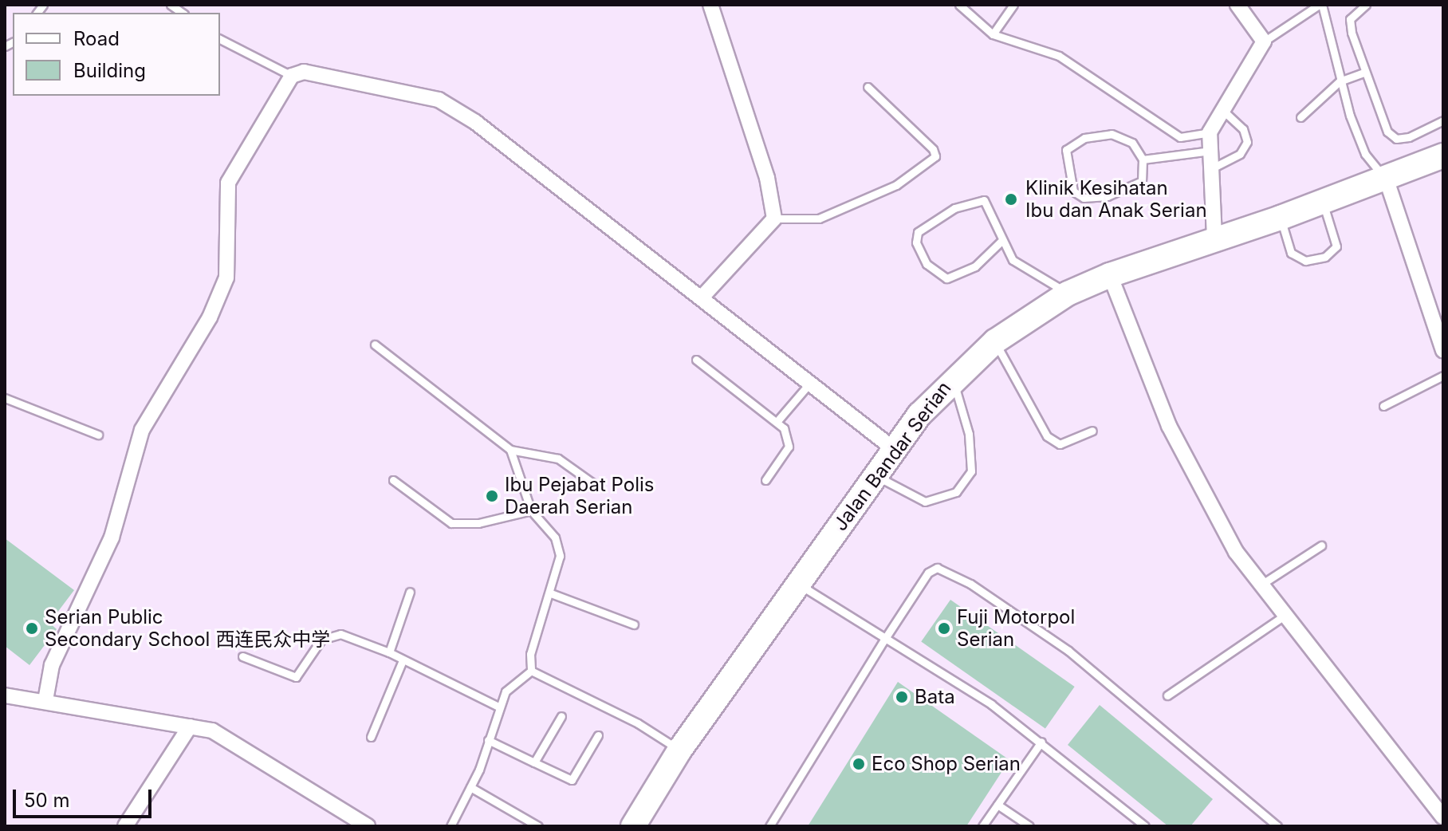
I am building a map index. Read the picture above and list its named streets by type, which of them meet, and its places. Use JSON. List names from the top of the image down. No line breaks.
{"streets":{"main road":["Jalan Bandar Serian"]},"places":["Klinik Kesihatan Ibu dan Anak Serian","Ibu Pejabat Polis Daerah Serian","Serian Public Secondary School 西连民众中学","Fuji Motorpol Serian","Bata","Eco Shop Serian"],"legend":["Road","Building"],"scale_bar":"50 m"}
